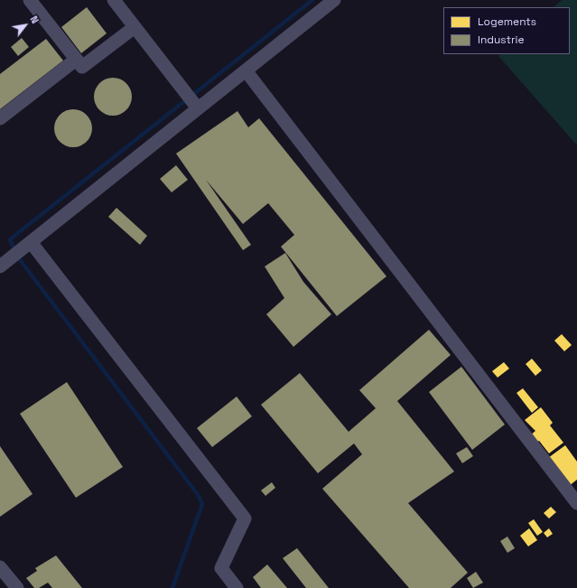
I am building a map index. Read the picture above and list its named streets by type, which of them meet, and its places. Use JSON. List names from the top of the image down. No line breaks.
{"legend":["Logements","Industrie"],"north":"top right"}
